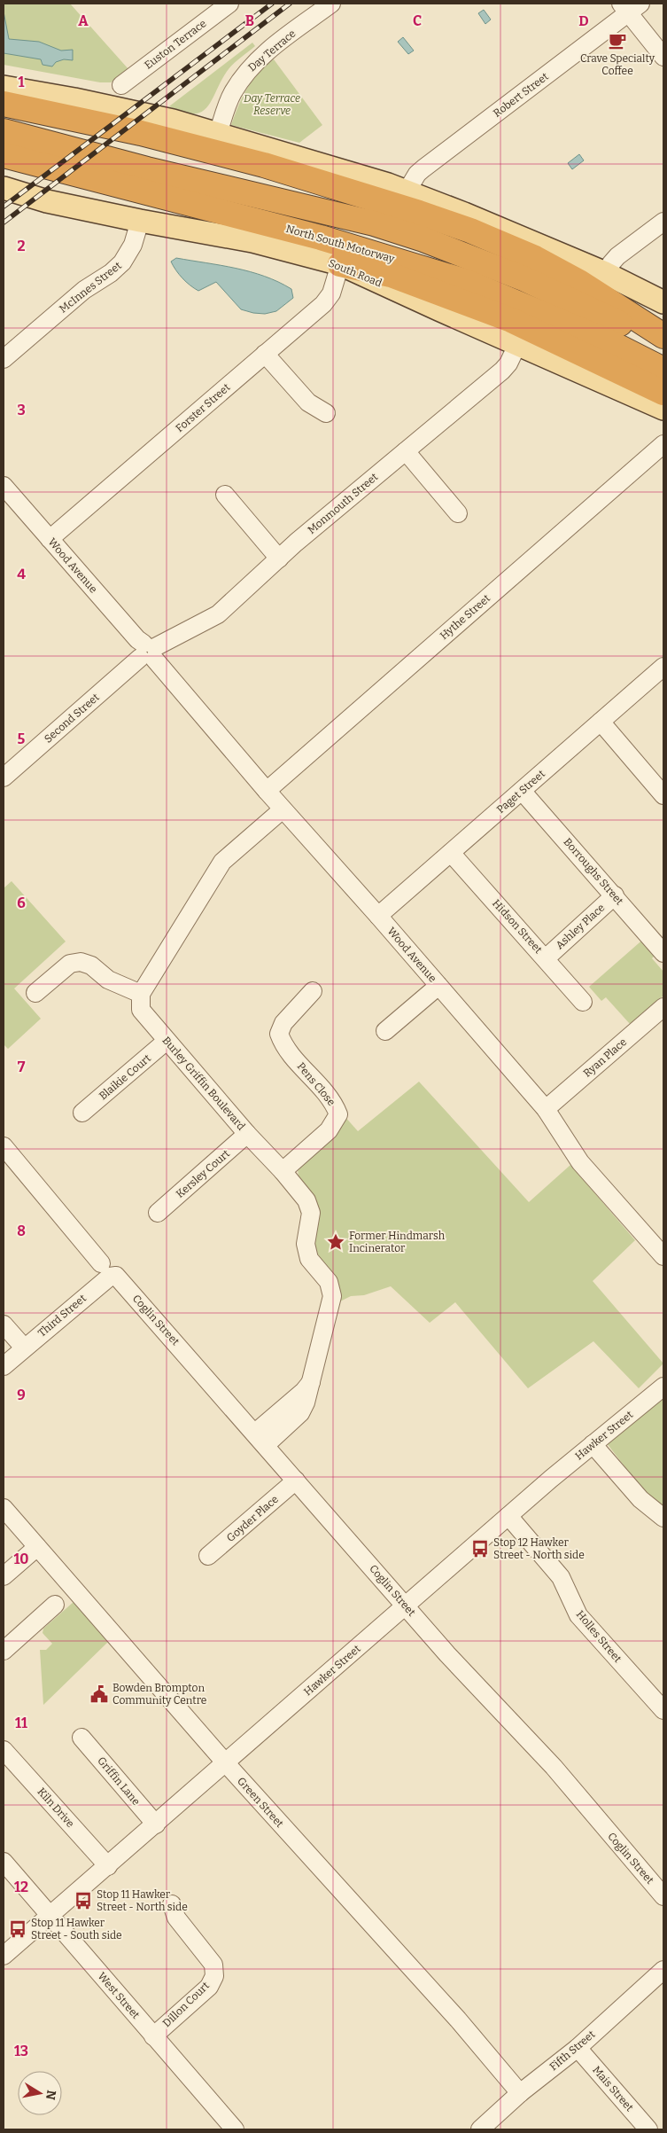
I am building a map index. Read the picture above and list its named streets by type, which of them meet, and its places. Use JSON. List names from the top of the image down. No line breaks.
{"streets":{"highway":["North South Motorway"],"main road":["South Road"],"street":["Euston Terrace","Day Terrace","Robert Street","McInnes Street","Forster Street","Monmouth Street","Wood Avenue","Hythe Street","Second Street","Paget Street","Borroughs Street","Hidson Street","Ashley Place","Ryan Place","Blaikie Court","Burley Griffin Boulevard","Pens Close","Kersley Court","Third Street","Coglin Street","Hawker Street","Goyder Place","Holles Street","Griffin Lane","Green Street","Kiln Drive","West Street","Dillon Court","Fifth Street","Mais Street"]},"crossings":[["South Road","McInnes Street"],["South Road","Forster Street"],["South Road","Monmouth Street"],["Forster Street","Wood Avenue"],["Monmouth Street","Wood Avenue"],["Monmouth Street","Second Street"],["Wood Avenue","Hythe Street"],["Wood Avenue","Second Street"],["Wood Avenue","Paget Street"],["Wood Avenue","Ryan Place"],["Paget Street","Borroughs Street"],["Paget Street","Hidson Street"],["Borroughs Street","Ashley Place"],["Hidson Street","Ashley Place"],["Blaikie Court","Burley Griffin Boulevard"],["Burley Griffin Boulevard","Pens Close"],["Burley Griffin Boulevard","Kersley Court"],["Burley Griffin Boulevard","Coglin Street"],["Third Street","Coglin Street"],["Coglin Street","Hawker Street"],["Coglin Street","Goyder Place"],["Hawker Street","Holles Street"],["Hawker Street","Griffin Lane"],["Hawker Street","Green Street"],["Hawker Street","Kiln Drive"],["Hawker Street","West Street"],["Green Street","Fifth Street"],["West Street","Dillon Court"],["Fifth Street","Mais Street"]],"parks":["Day Terrace Reserve"],"places":{"cafe":["Crave Specialty Coffee"],"place":["Former Hindmarsh Incinerator"],"bus stop":["Stop 12 Hawker Street - North side","Stop 11 Hawker Street - North side","Stop 11 Hawker Street - South side"],"public building":["Bowden Brompton Community Centre"]},"north":"right","grid":{"columns":["A","B","C","D"],"rows":["1","2","3","4","5","6","7","8","9","10","11","12","13"]}}
